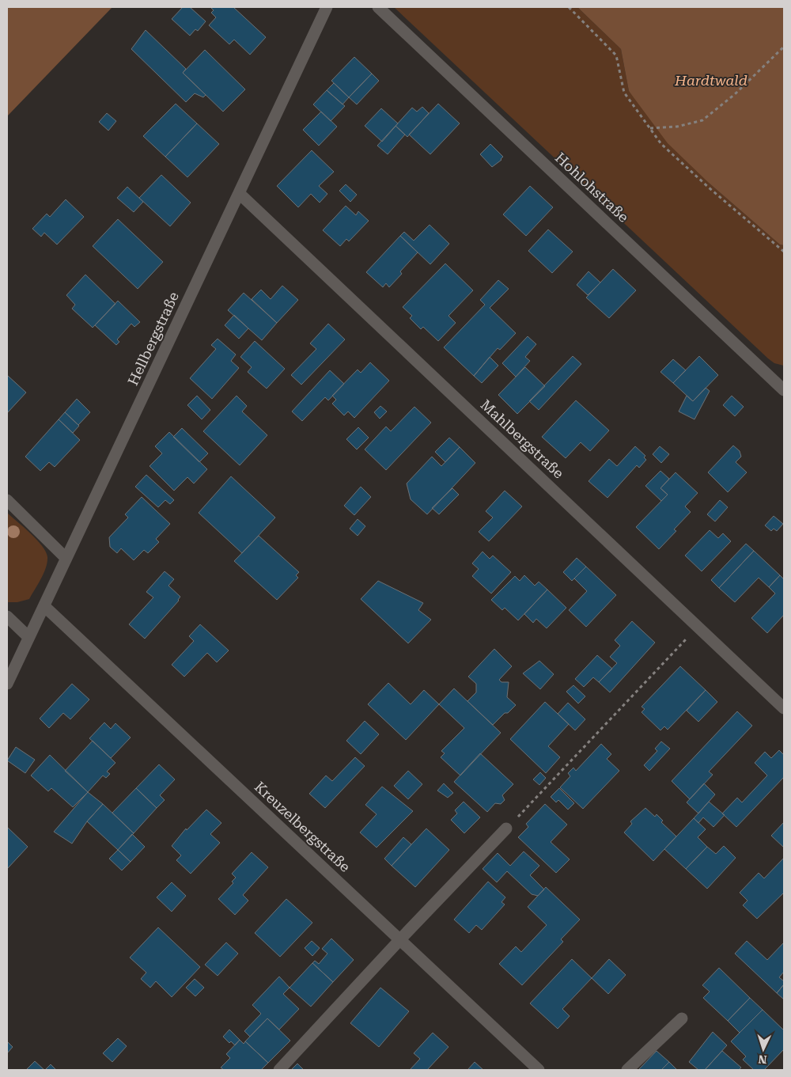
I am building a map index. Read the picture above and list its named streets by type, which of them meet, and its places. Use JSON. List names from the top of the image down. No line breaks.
{"streets":{"street":["Hohlohstraße","Hellbergstraße","Mahlbergstraße","Kreuzelbergstraße"]},"crossings":[["Hellbergstraße","Mahlbergstraße"],["Hellbergstraße","Kreuzelbergstraße"]],"parks":["Hardtwald"],"north":"bottom"}
